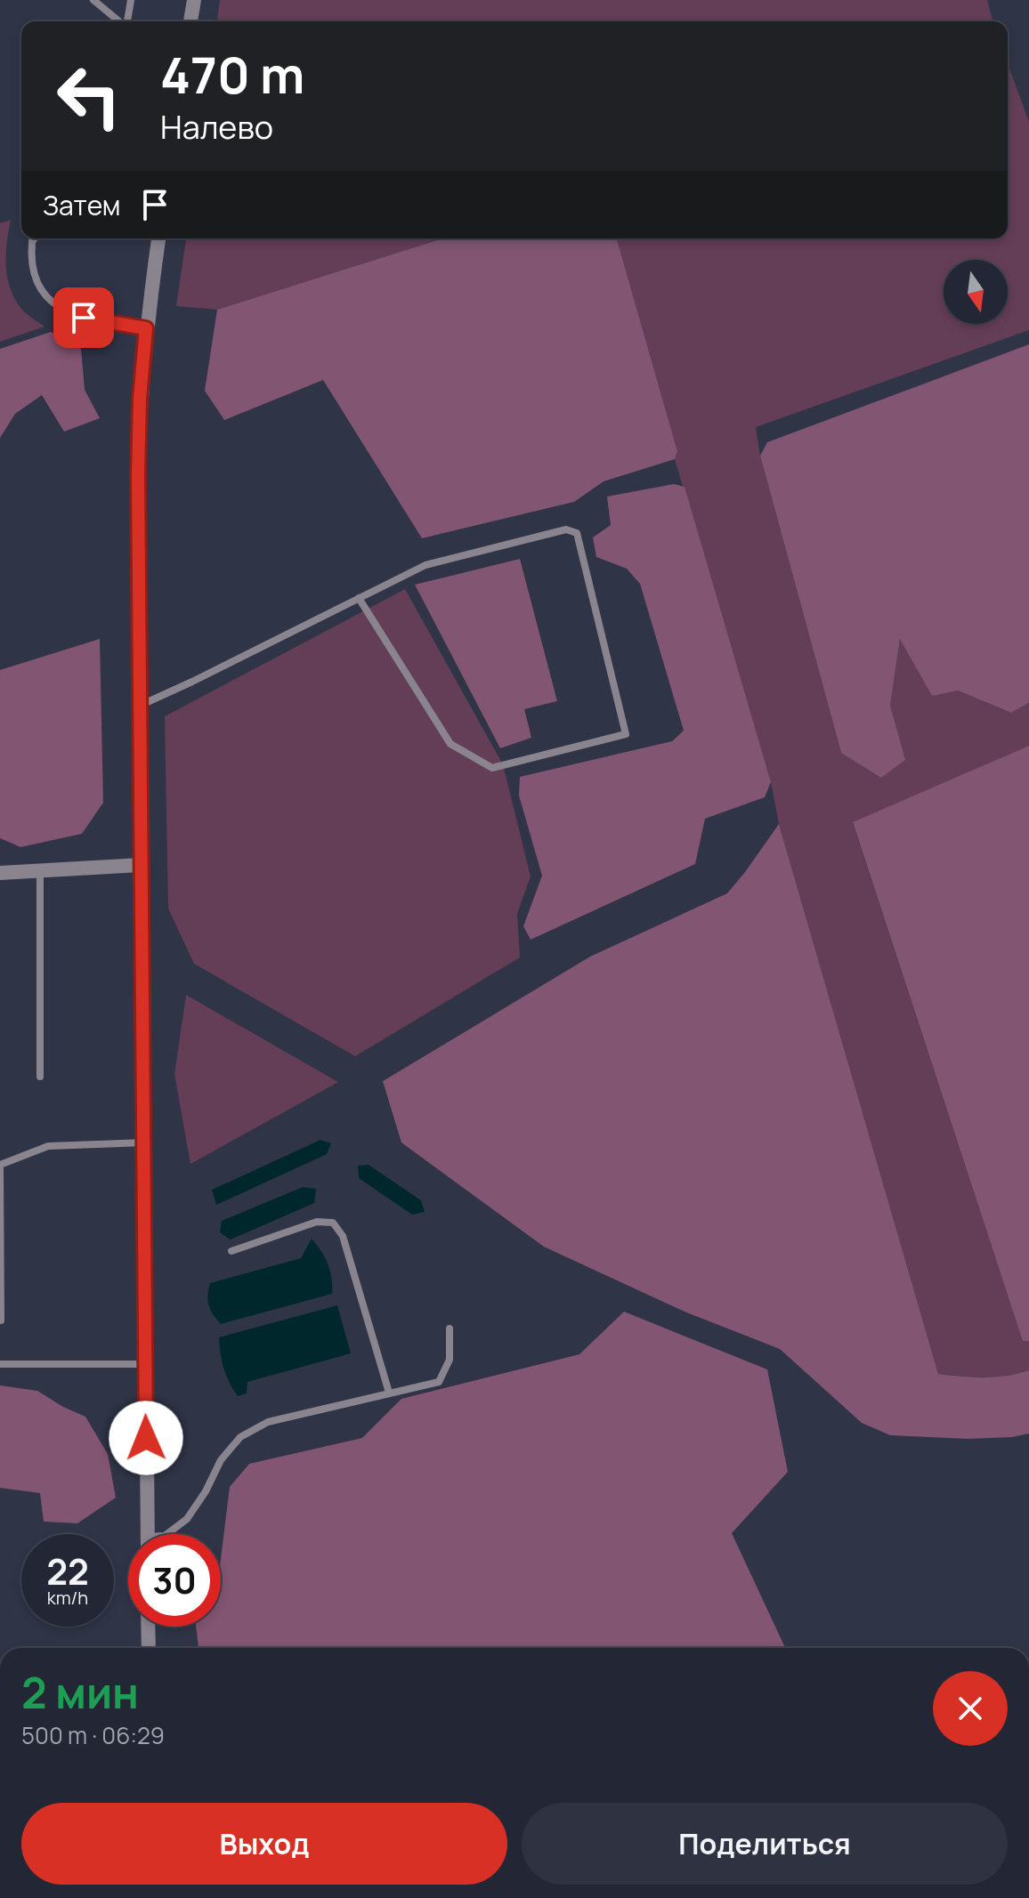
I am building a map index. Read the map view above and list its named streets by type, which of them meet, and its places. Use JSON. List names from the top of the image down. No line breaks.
{"north":"bottom","page":{"turn":["470 m","Налево"],"then":"Затем","speed":"22 km/h","limit":"30","heading":["2 мин","500 m · 06:29"],"buttons":["Выход","Поделиться"]}}
